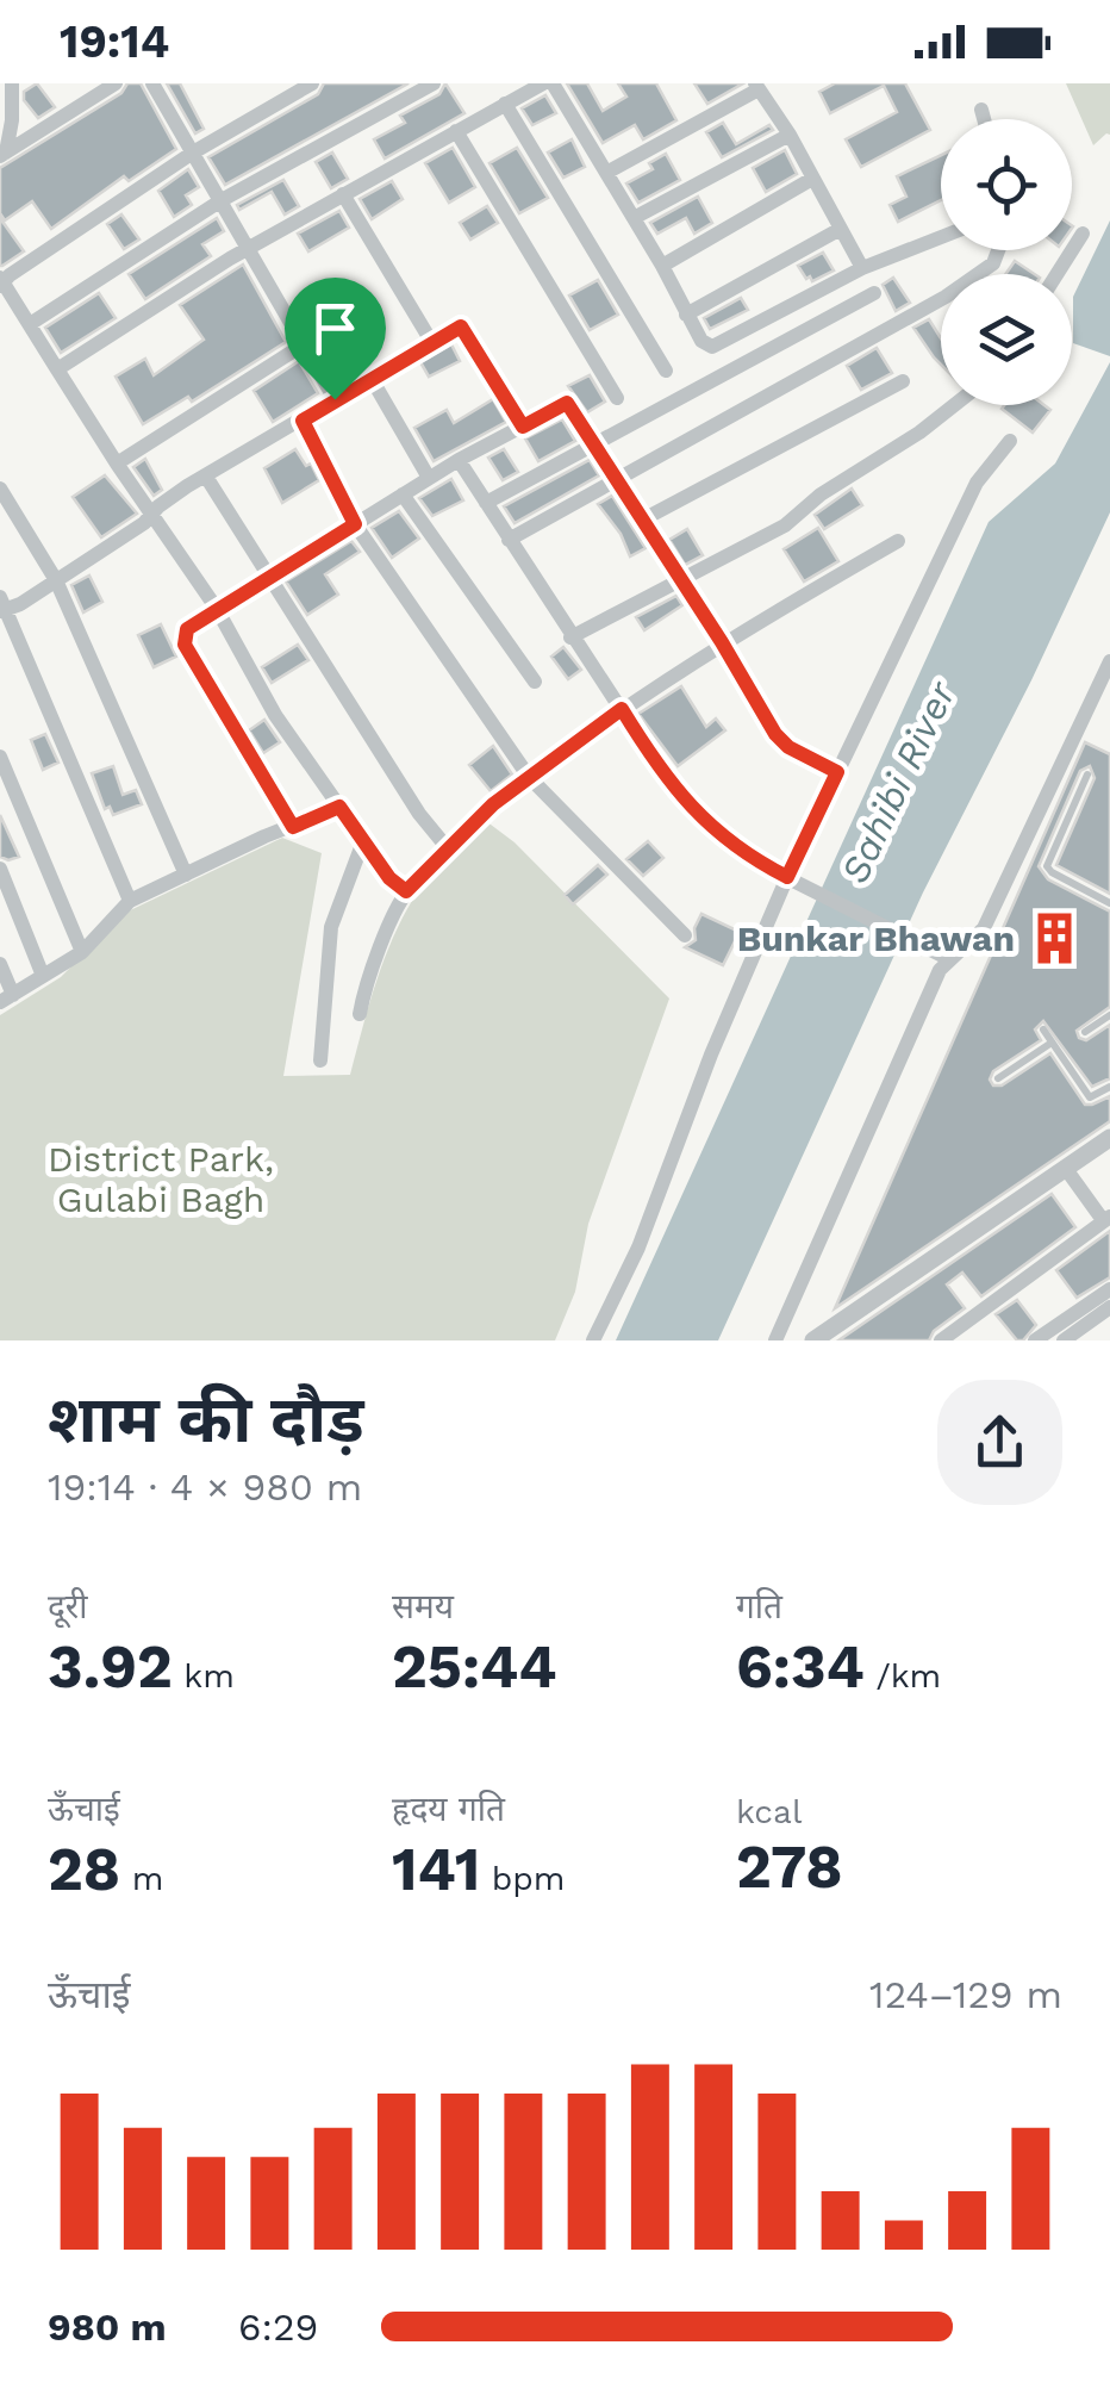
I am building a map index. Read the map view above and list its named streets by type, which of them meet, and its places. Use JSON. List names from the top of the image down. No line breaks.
{"water":["Sahibi River"],"parks":["District Park, Gulabi Bagh"],"places":{"building":["Bunkar Bhawan"]},"page":{"status":"19:14","heading":["शाम की दौड़","19:14 · 4 × 980 m"],"stats":[["दूरी","3.92 km"],["समय","25:44"],["गति","6:34 /km"],["ऊँचाई","28 m"],["हृदय गति","141 bpm"],["kcal","278"]],"chart":["ऊँचाई","124–129 m"],"list":[{"name":"980 m","note":"6:29"}]}}
